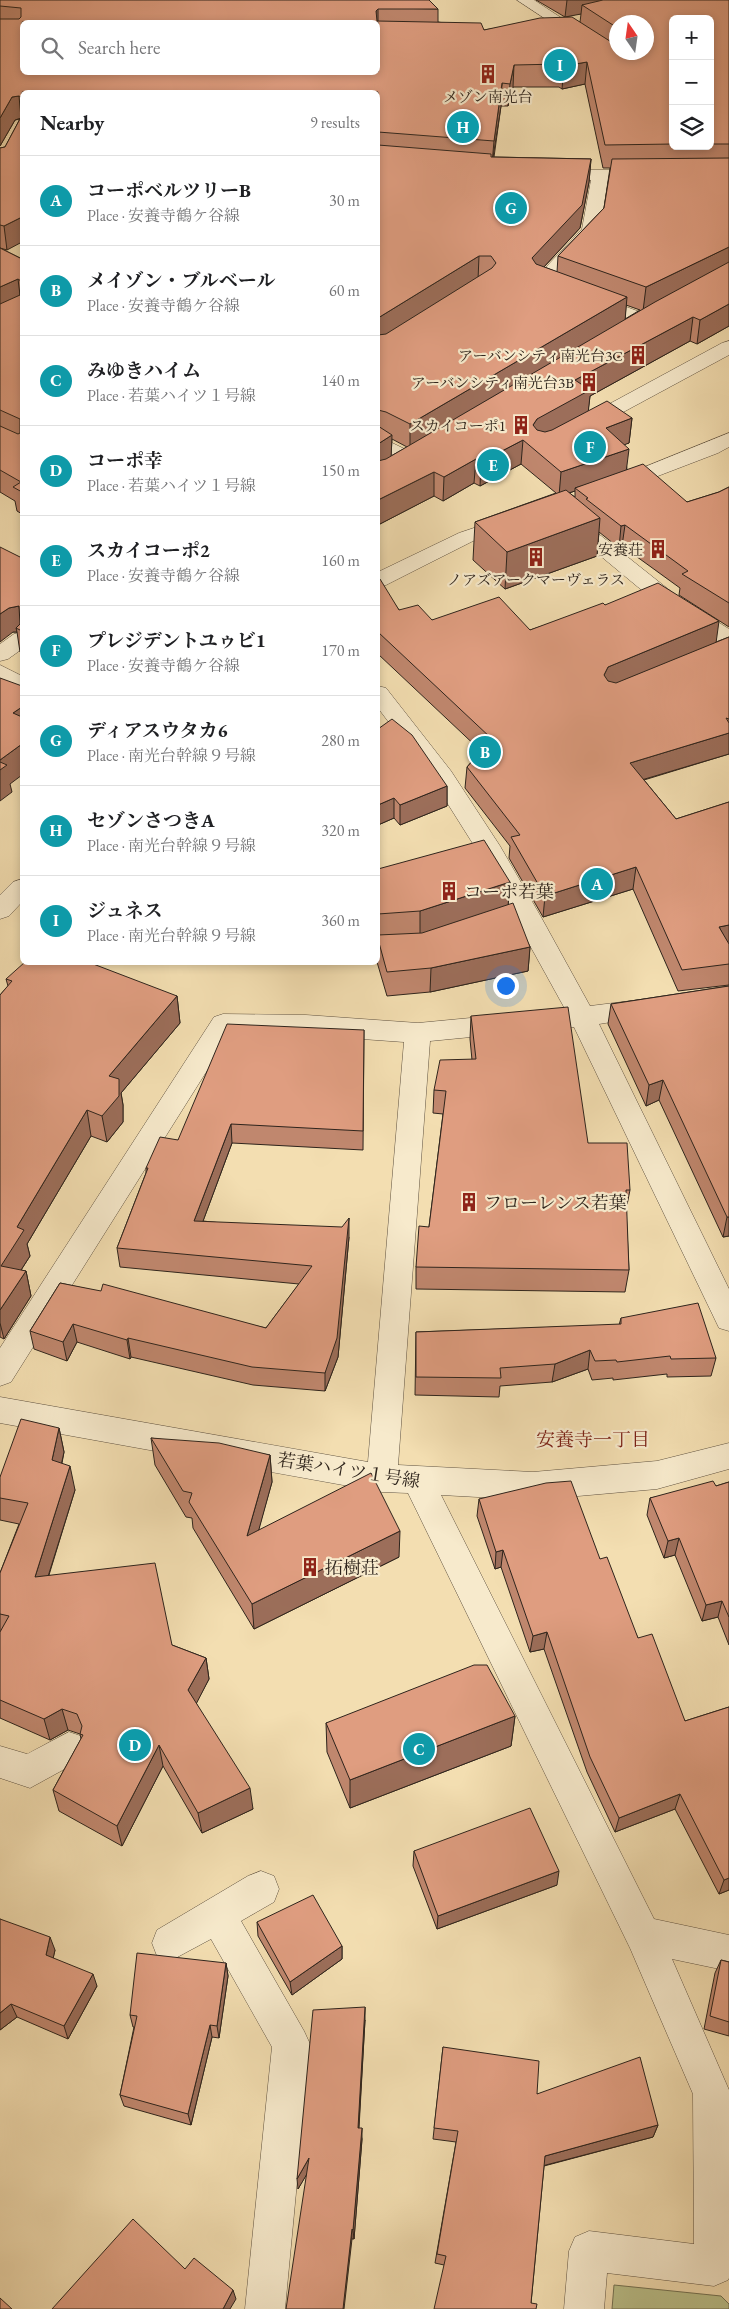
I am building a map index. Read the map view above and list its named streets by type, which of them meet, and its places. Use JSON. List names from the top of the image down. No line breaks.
{"streets":{"street":["若葉ハイツ１号線"]},"districts":["安養寺一丁目"],"places":{"building":["メゾン南光台","アーバンシティ南光台3C","アーバンシティ南光台3B","スカイコーポ1","安養荘","ノアズアークマーヴェラス","コーポ若葉","フローレンス若葉","拓樹荘"]},"north":"top","page":{"map_buttons":["+","−"],"search":"Search here","pins":["I","H","G","F","E","B","A","D","C"],"heading":["Nearby","9 results"],"list":[{"mark":"A","name":"コーポベルツリーB","note":"Place · 安養寺鶴ケ谷線","value":"30 m"},{"mark":"B","name":"メイゾン・ブルベール","note":"Place · 安養寺鶴ケ谷線","value":"60 m"},{"mark":"C","name":"みゆきハイム","note":"Place · 若葉ハイツ１号線","value":"140 m"},{"mark":"D","name":"コーポ幸","note":"Place · 若葉ハイツ１号線","value":"150 m"},{"mark":"E","name":"スカイコーポ2","note":"Place · 安養寺鶴ケ谷線","value":"160 m"},{"mark":"F","name":"プレジデントユゥビ1","note":"Place · 安養寺鶴ケ谷線","value":"170 m"},{"mark":"G","name":"ディアスウタカ6","note":"Place · 南光台幹線９号線","value":"280 m"},{"mark":"H","name":"セゾンさつきA","note":"Place · 南光台幹線９号線","value":"320 m"},{"mark":"I","name":"ジュネス","note":"Place · 南光台幹線９号線","value":"360 m"}]}}
